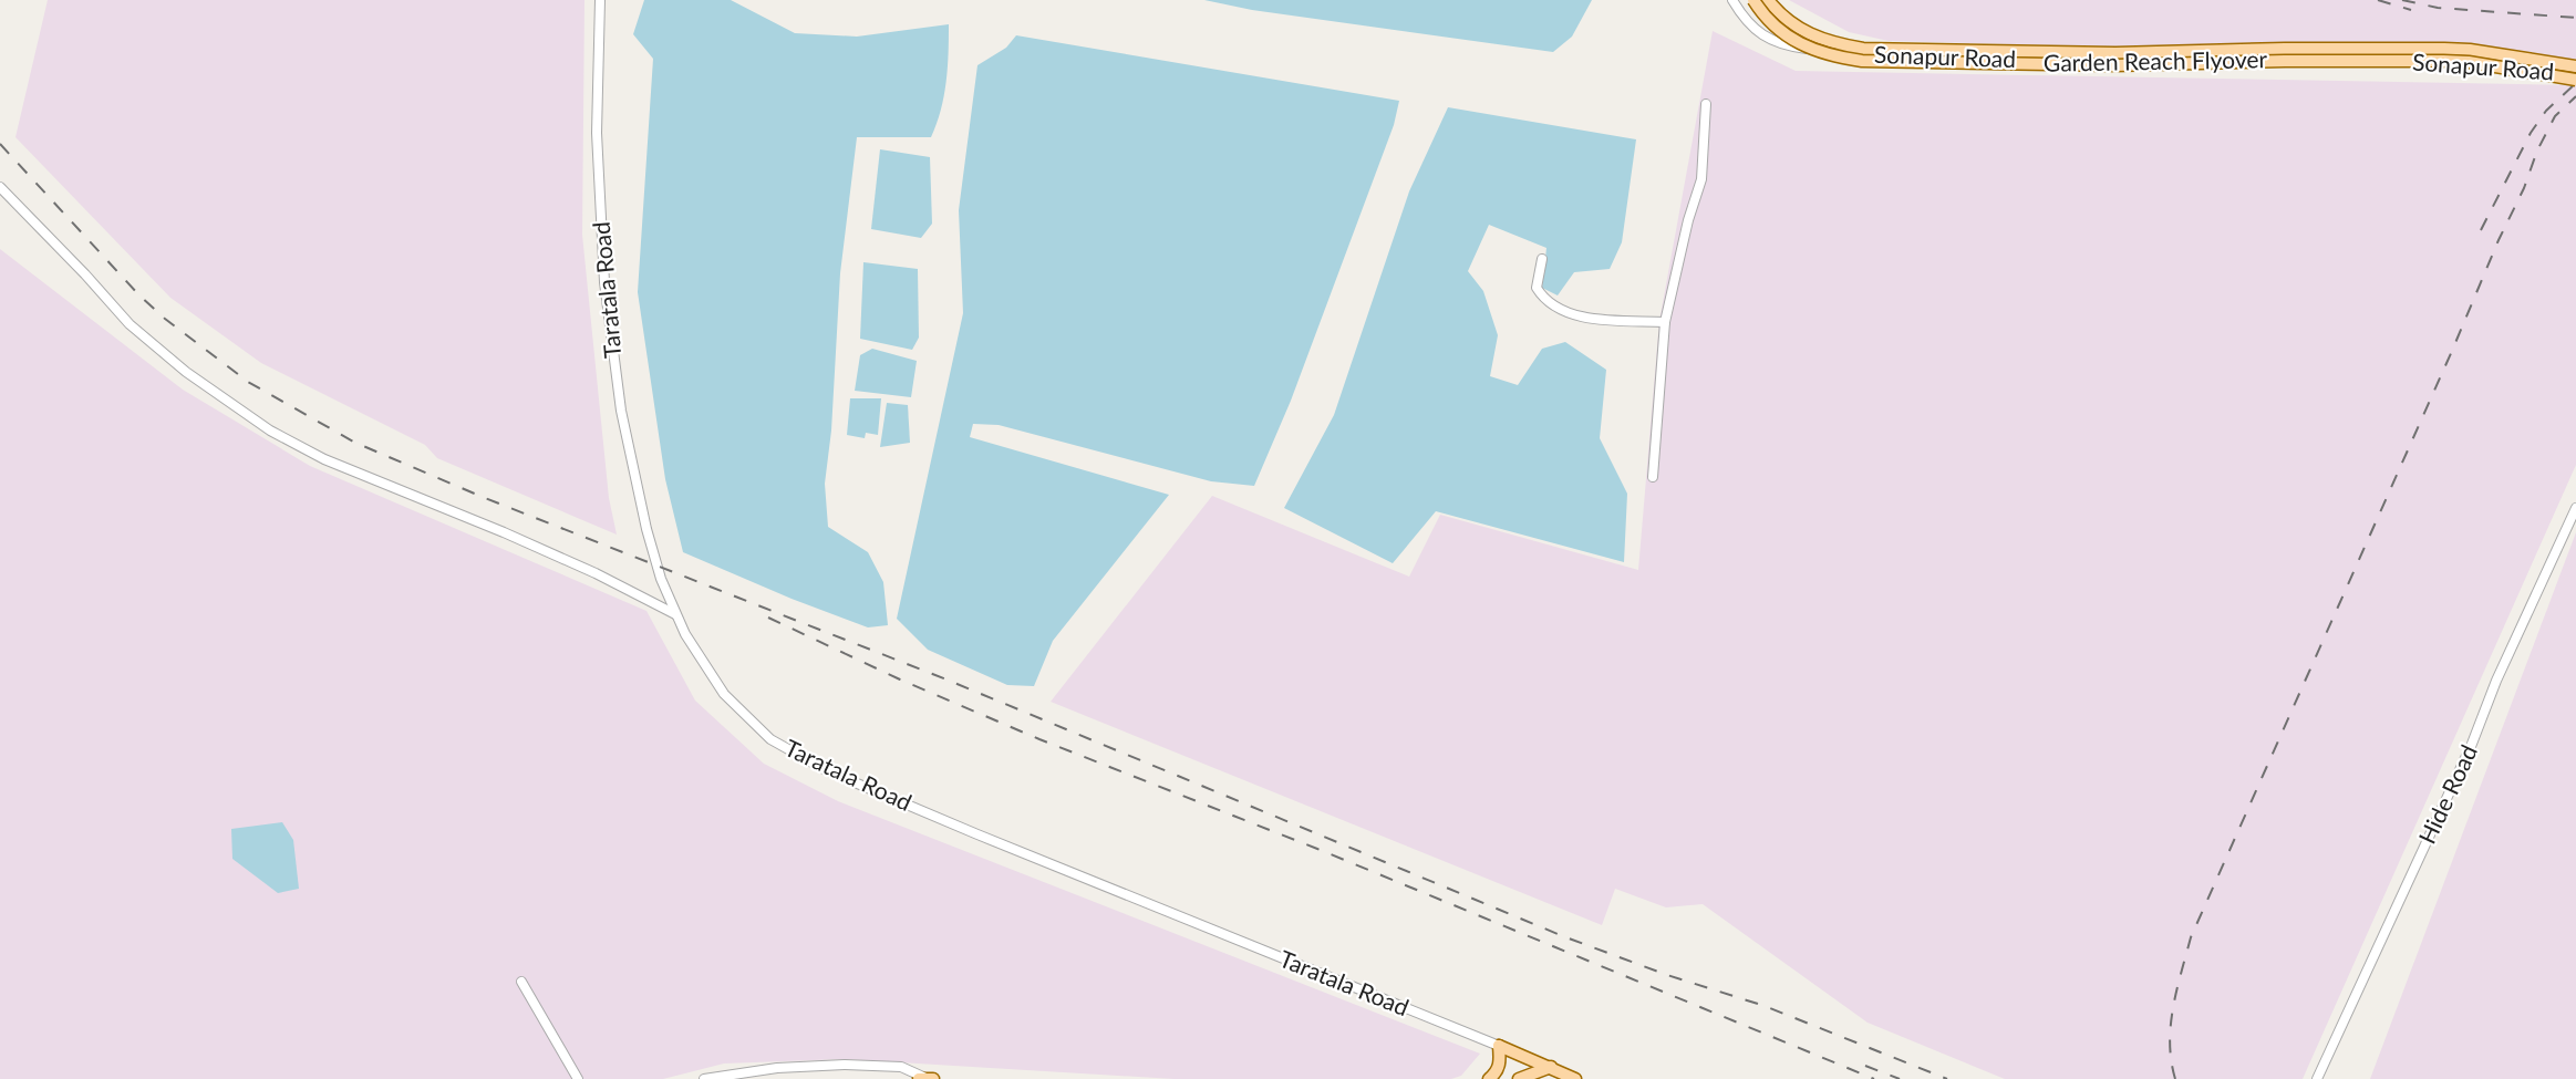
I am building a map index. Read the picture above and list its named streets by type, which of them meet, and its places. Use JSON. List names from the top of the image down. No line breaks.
{"streets":{"main road":["Garden Reach Flyover","Taratala Road"],"street":["Sonapur Road","Hide Road"]},"crossings":[["Sonapur Road","Garden Reach Flyover"]]}
